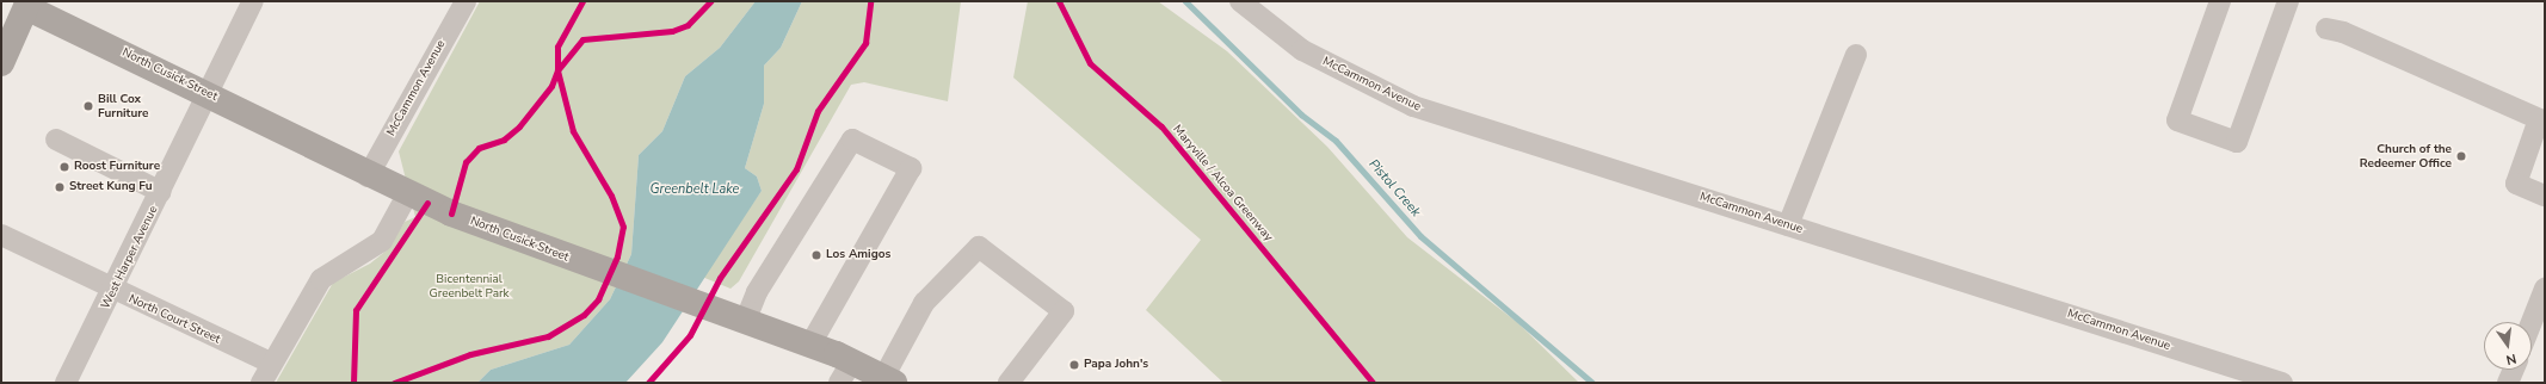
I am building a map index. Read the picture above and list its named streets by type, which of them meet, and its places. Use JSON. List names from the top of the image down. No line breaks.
{"streets":{"main road":["North Cusick Street"],"street":["McCammon Avenue","West Harper Avenue","North Court Street"],"cycle path":["Maryville / Alcoa Greenway"]},"crossings":[["North Cusick Street","McCammon Avenue"],["North Cusick Street","West Harper Avenue"],["West Harper Avenue","North Court Street"]],"water":["Pistol Creek","Greenbelt Lake"],"parks":["Bicentennial Greenbelt Park"],"places":["Bill Cox Furniture","Church of the Redeemer Office","Roost Furniture","Street Kung Fu","Los Amigos","Papa John's"],"north":"bottom"}
